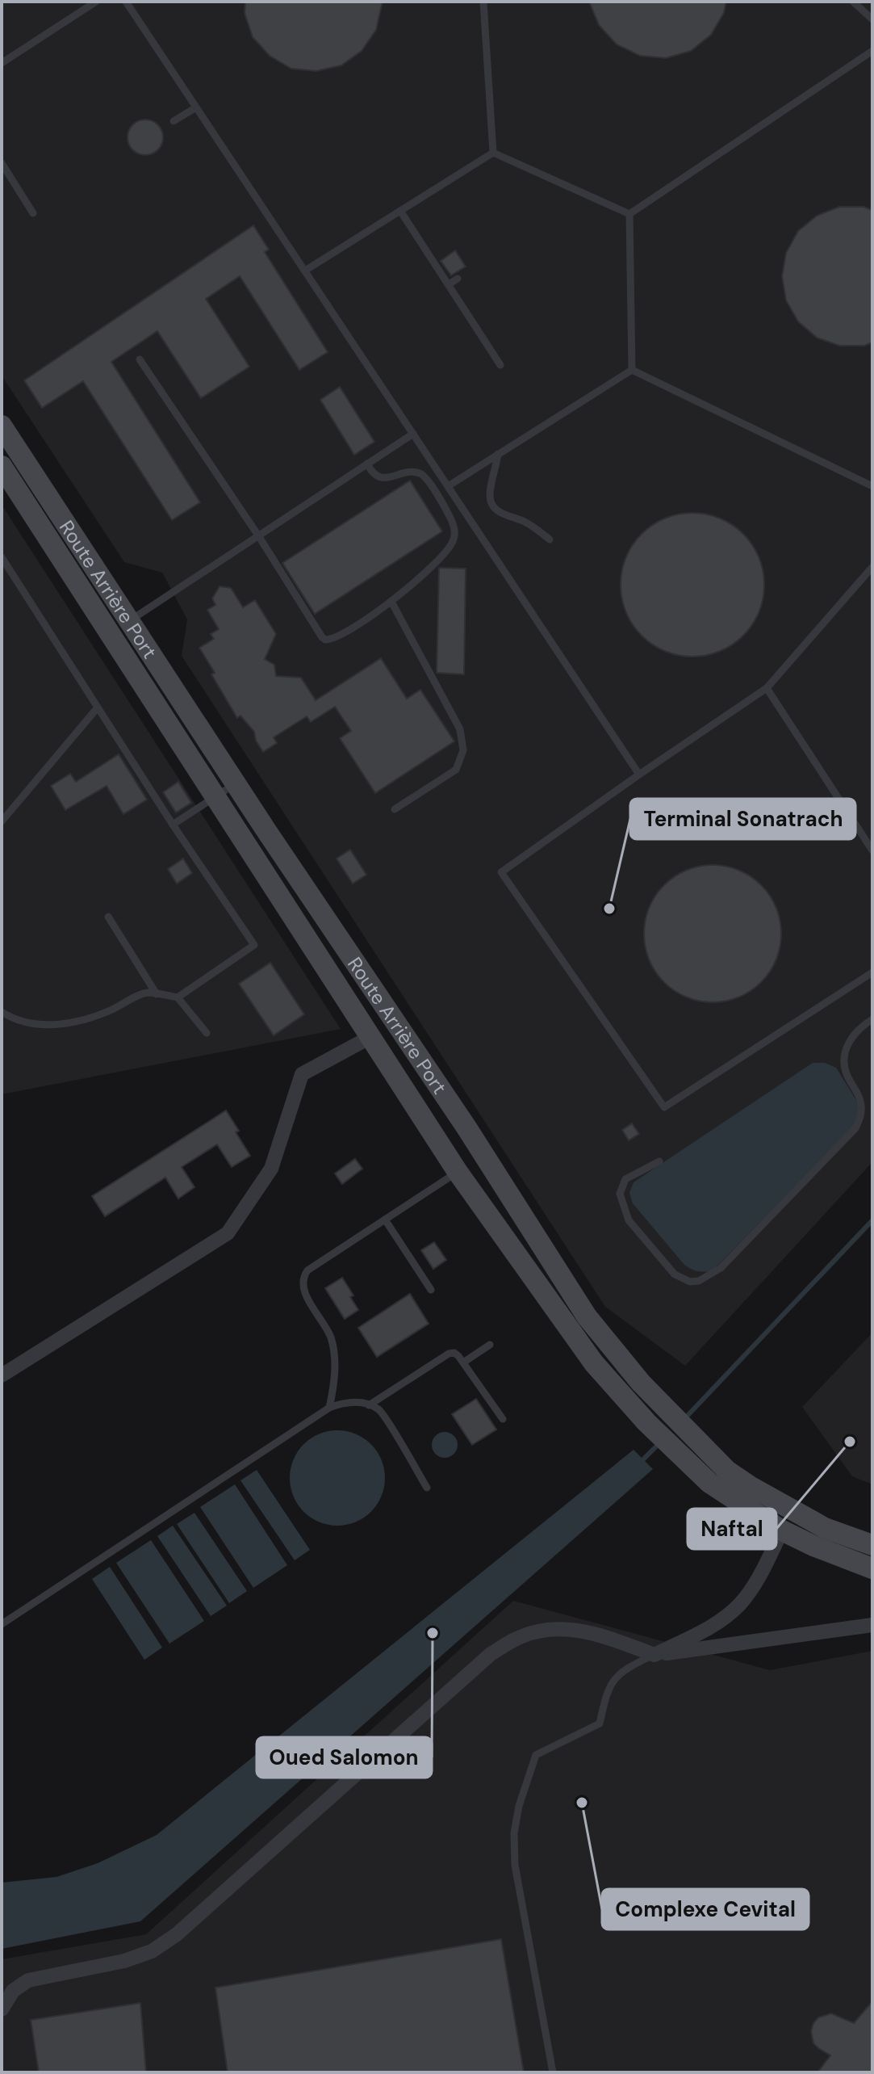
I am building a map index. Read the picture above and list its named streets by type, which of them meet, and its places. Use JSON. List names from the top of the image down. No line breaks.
{"streets":{"street":["Route Arrière Port"]},"places":["Terminal Sonatrach","Naftal","Oued Salomon","Complexe Cevital"]}
